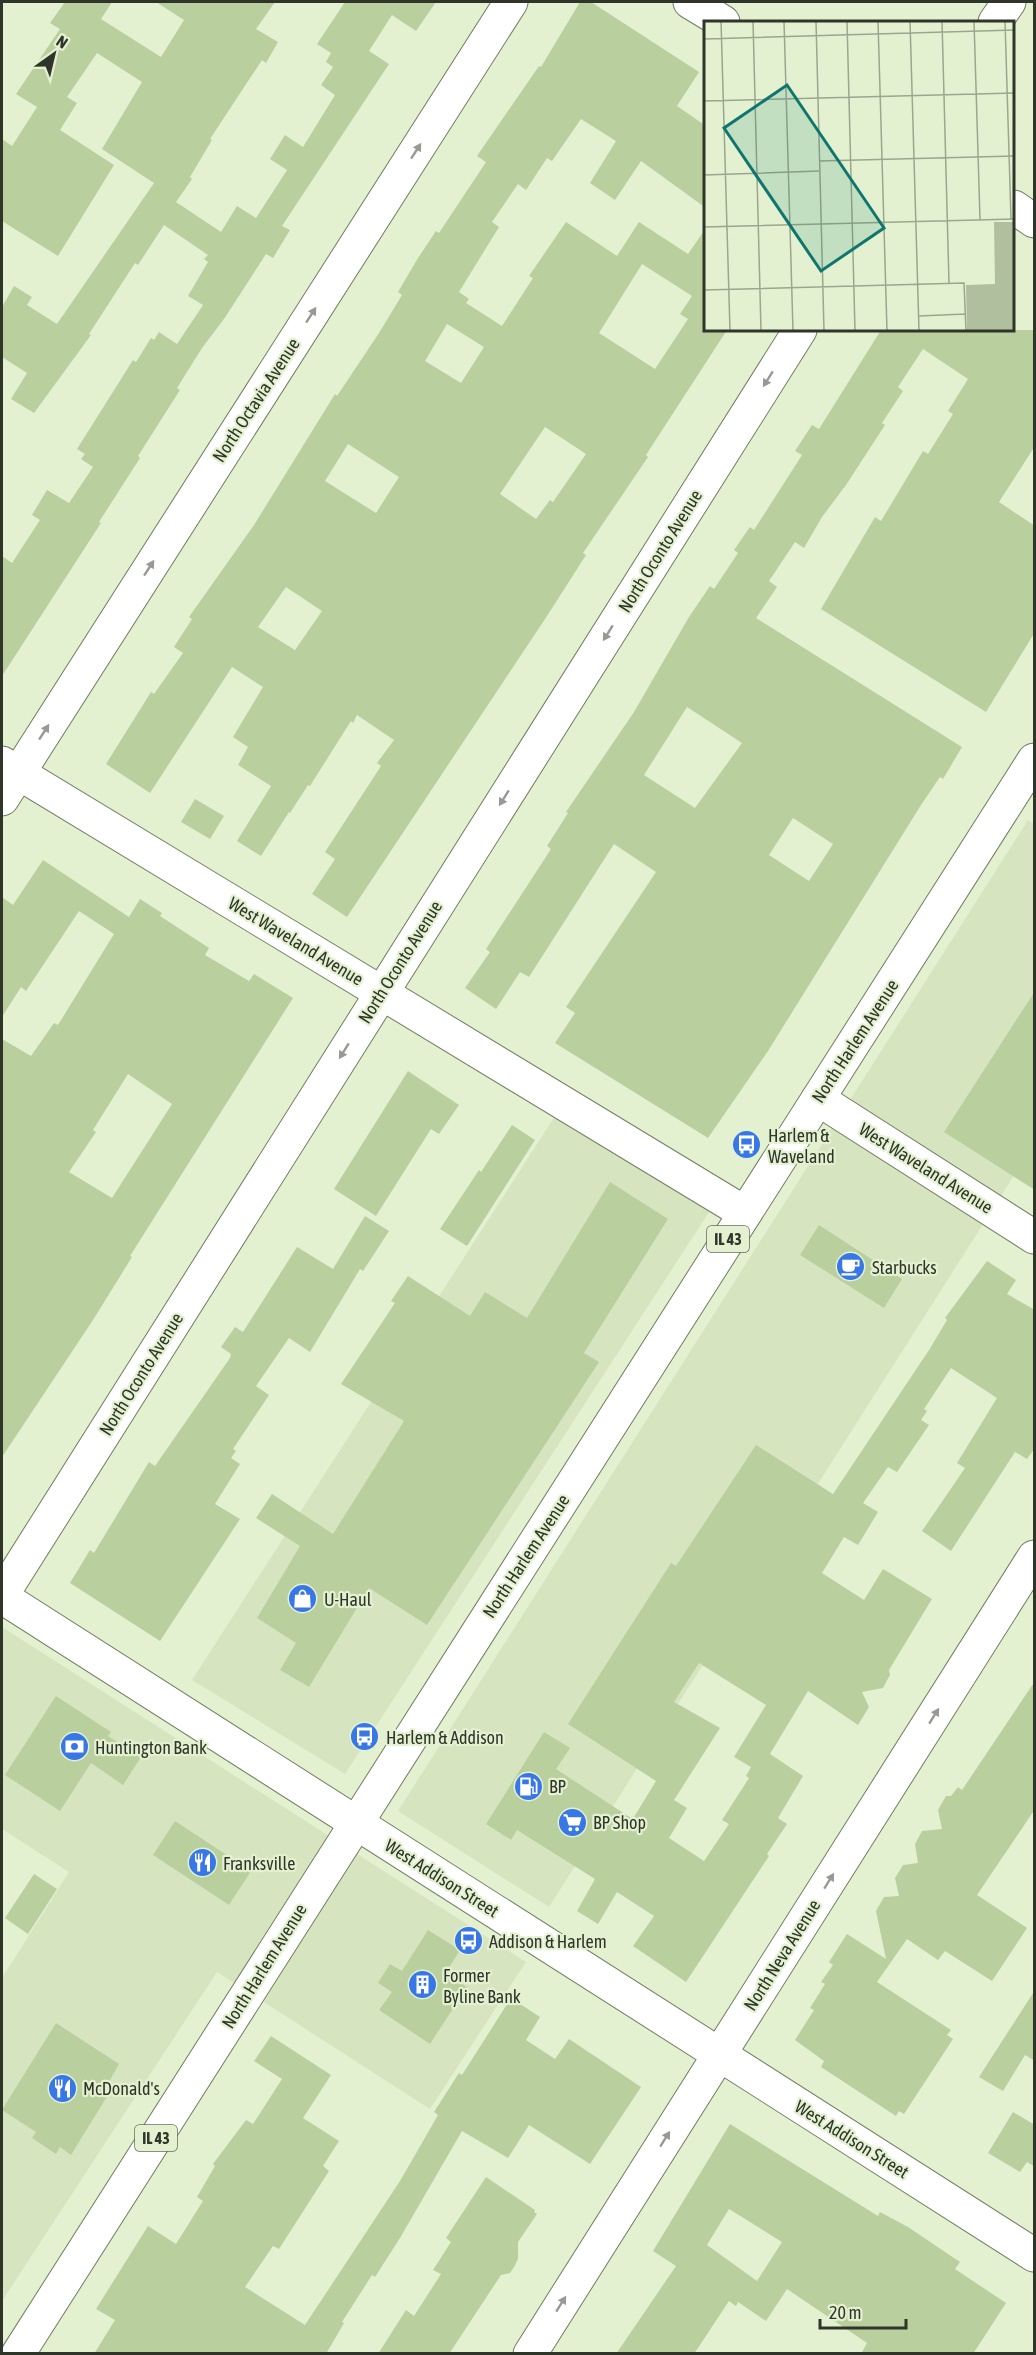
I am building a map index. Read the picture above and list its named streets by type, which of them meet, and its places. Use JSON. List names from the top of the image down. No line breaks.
{"streets":{"street":["North Octavia Avenue","North Oconto Avenue","West Waveland Avenue","North Harlem Avenue","IL 43","West Addison Street","North Neva Avenue"]},"crossings":[["North Octavia Avenue","West Waveland Avenue"],["North Oconto Avenue","West Waveland Avenue"],["North Oconto Avenue","West Addison Street"],["West Waveland Avenue","North Harlem Avenue"],["North Harlem Avenue","West Addison Street"],["West Addison Street","North Neva Avenue"]],"one_way":["North Octavia Avenue","North Oconto Avenue","North Neva Avenue"],"places":{"bus stop":["Harlem & Waveland","Harlem & Addison","Addison & Harlem"],"cafe":["Starbucks"],"shop":["U-Haul"],"bank":["Huntington Bank"],"fuel station":["BP"],"supermarket":["BP Shop"],"restaurant":["Franksville","McDonald's"],"building":["Former Byline Bank"]},"scale_bar":"20 m","north":"top right"}
